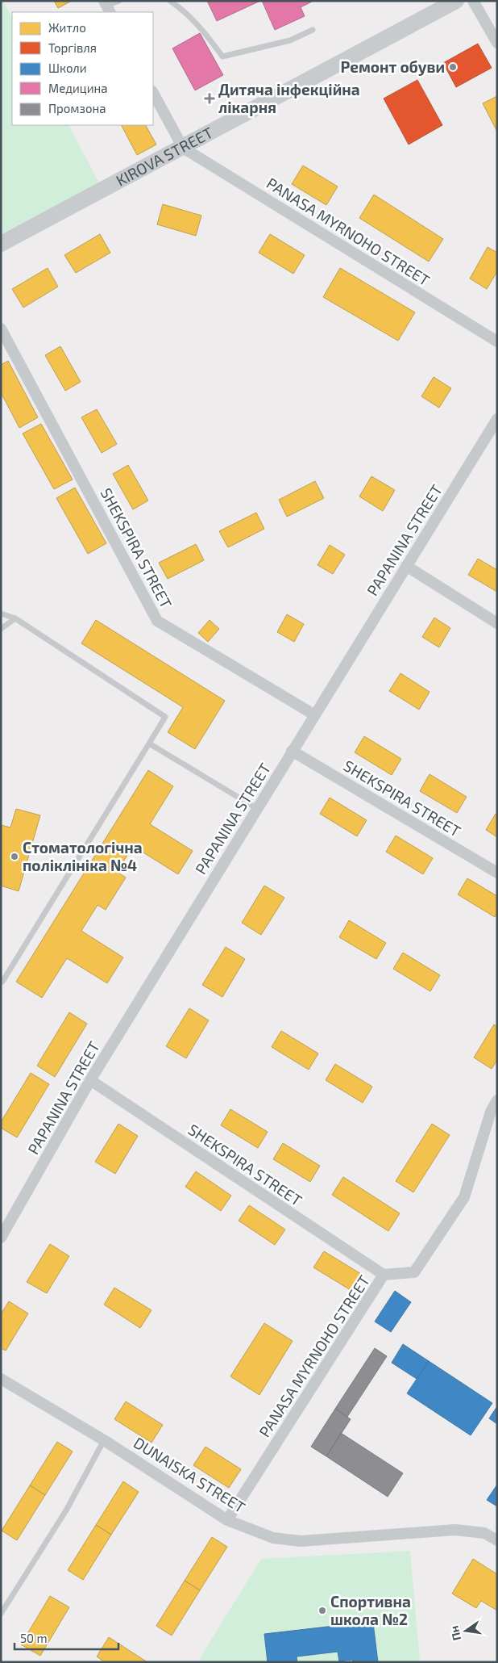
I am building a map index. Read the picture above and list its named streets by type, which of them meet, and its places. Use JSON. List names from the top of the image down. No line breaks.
{"streets":{"street":["KIROVA STREET","PANASA MYRNOHO STREET","PAPANINA STREET","SHEKSPIRA STREET","DUNAISKA STREET"]},"crossings":[["KIROVA STREET","PANASA MYRNOHO STREET"],["PANASA MYRNOHO STREET","SHEKSPIRA STREET"],["PANASA MYRNOHO STREET","DUNAISKA STREET"],["PAPANINA STREET","SHEKSPIRA STREET"]],"places":{"other":["Ремонт обуви","Стоматологічна поліклініка №4","Спортивна школа №2"],"health":["Дитяча інфекційна лікарня"]},"legend":["Житло","Торгівля","Школи","Медицина","Промзона"],"scale_bar":"50 m","north":"left"}
